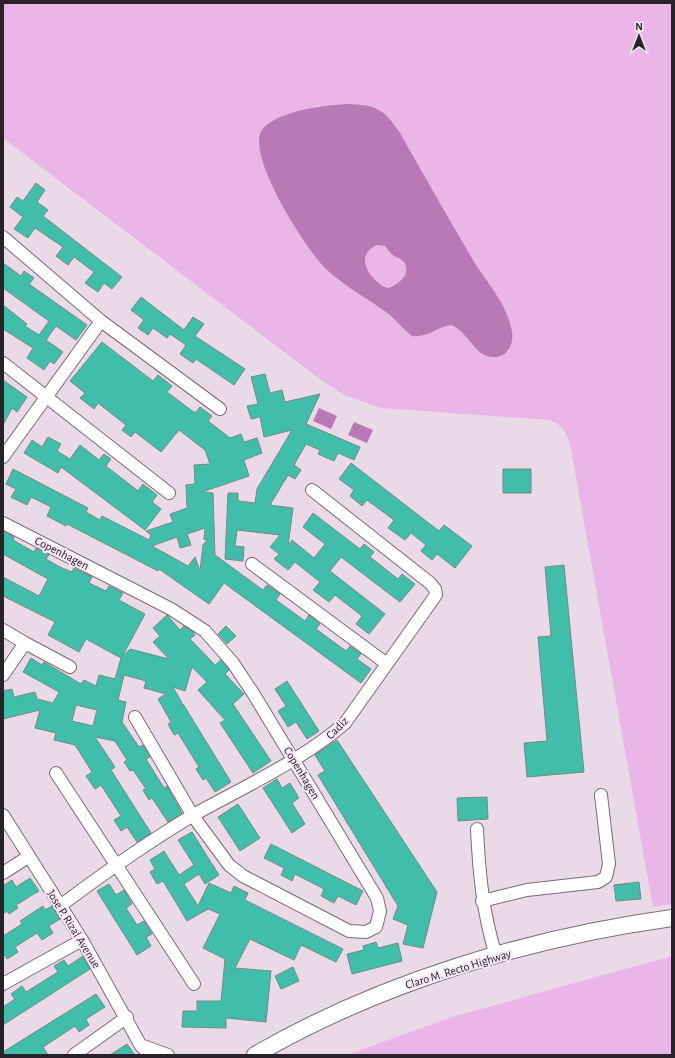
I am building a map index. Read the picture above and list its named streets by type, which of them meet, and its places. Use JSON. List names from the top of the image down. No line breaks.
{"streets":{"main road":["Claro M. Recto Highway"],"street":["Copenhagen","Cadiz","Jose P. Rizal Avenue"]},"crossings":[["Copenhagen","Cadiz"],["Cadiz","Jose P. Rizal Avenue"]],"north":"top"}
